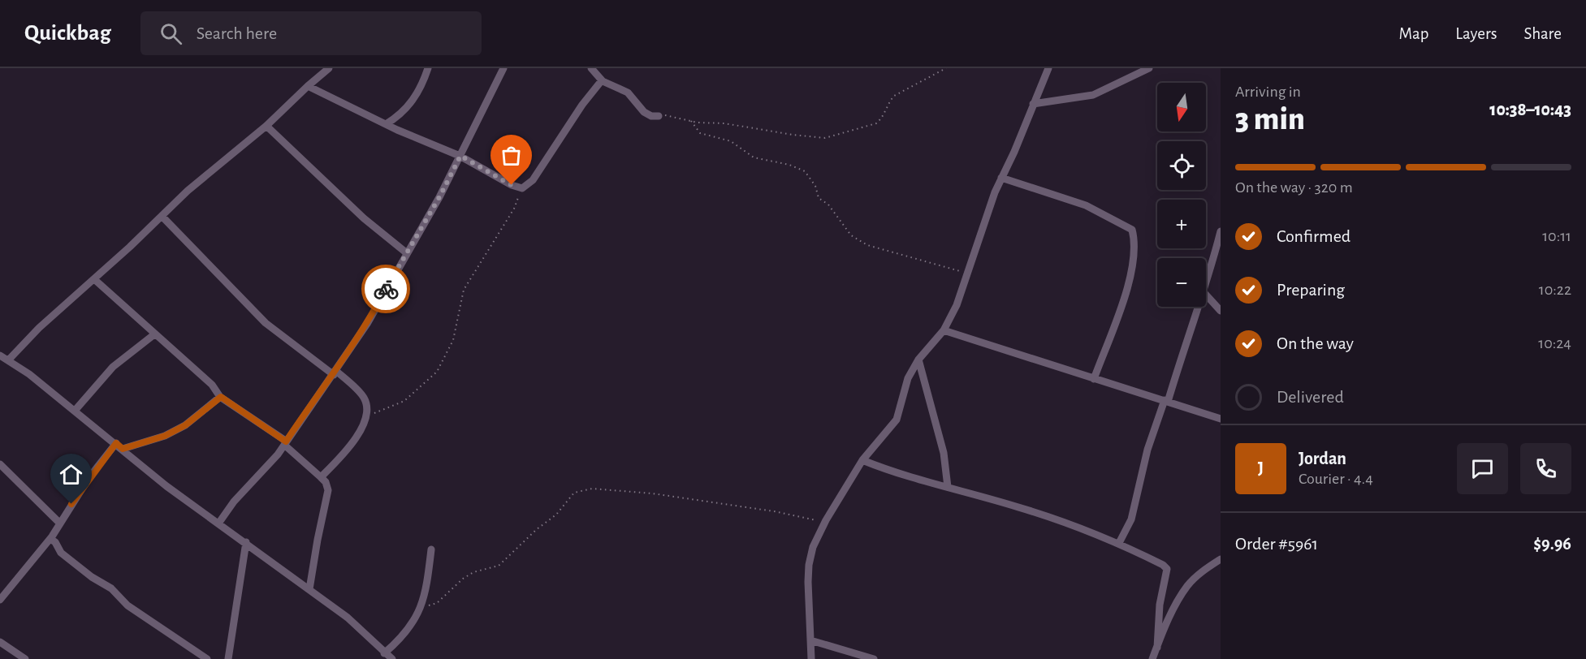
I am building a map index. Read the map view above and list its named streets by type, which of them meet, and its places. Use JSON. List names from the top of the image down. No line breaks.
{"north":"bottom","page":{"header":"Quickbag","search":"Search here","nav":["Map","Layers","Share"],"heading":["3 min","Arriving in","10:38–10:43"],"panel":["Jordan","Courier · 4.4","Order #5961","$9.96"],"map_buttons":["+","−"],"bar":"On the way · 320 m","list":[["Confirmed","10:11"],["Preparing","10:22"],["On the way","10:24"],"Delivered"],"round":"J"}}
